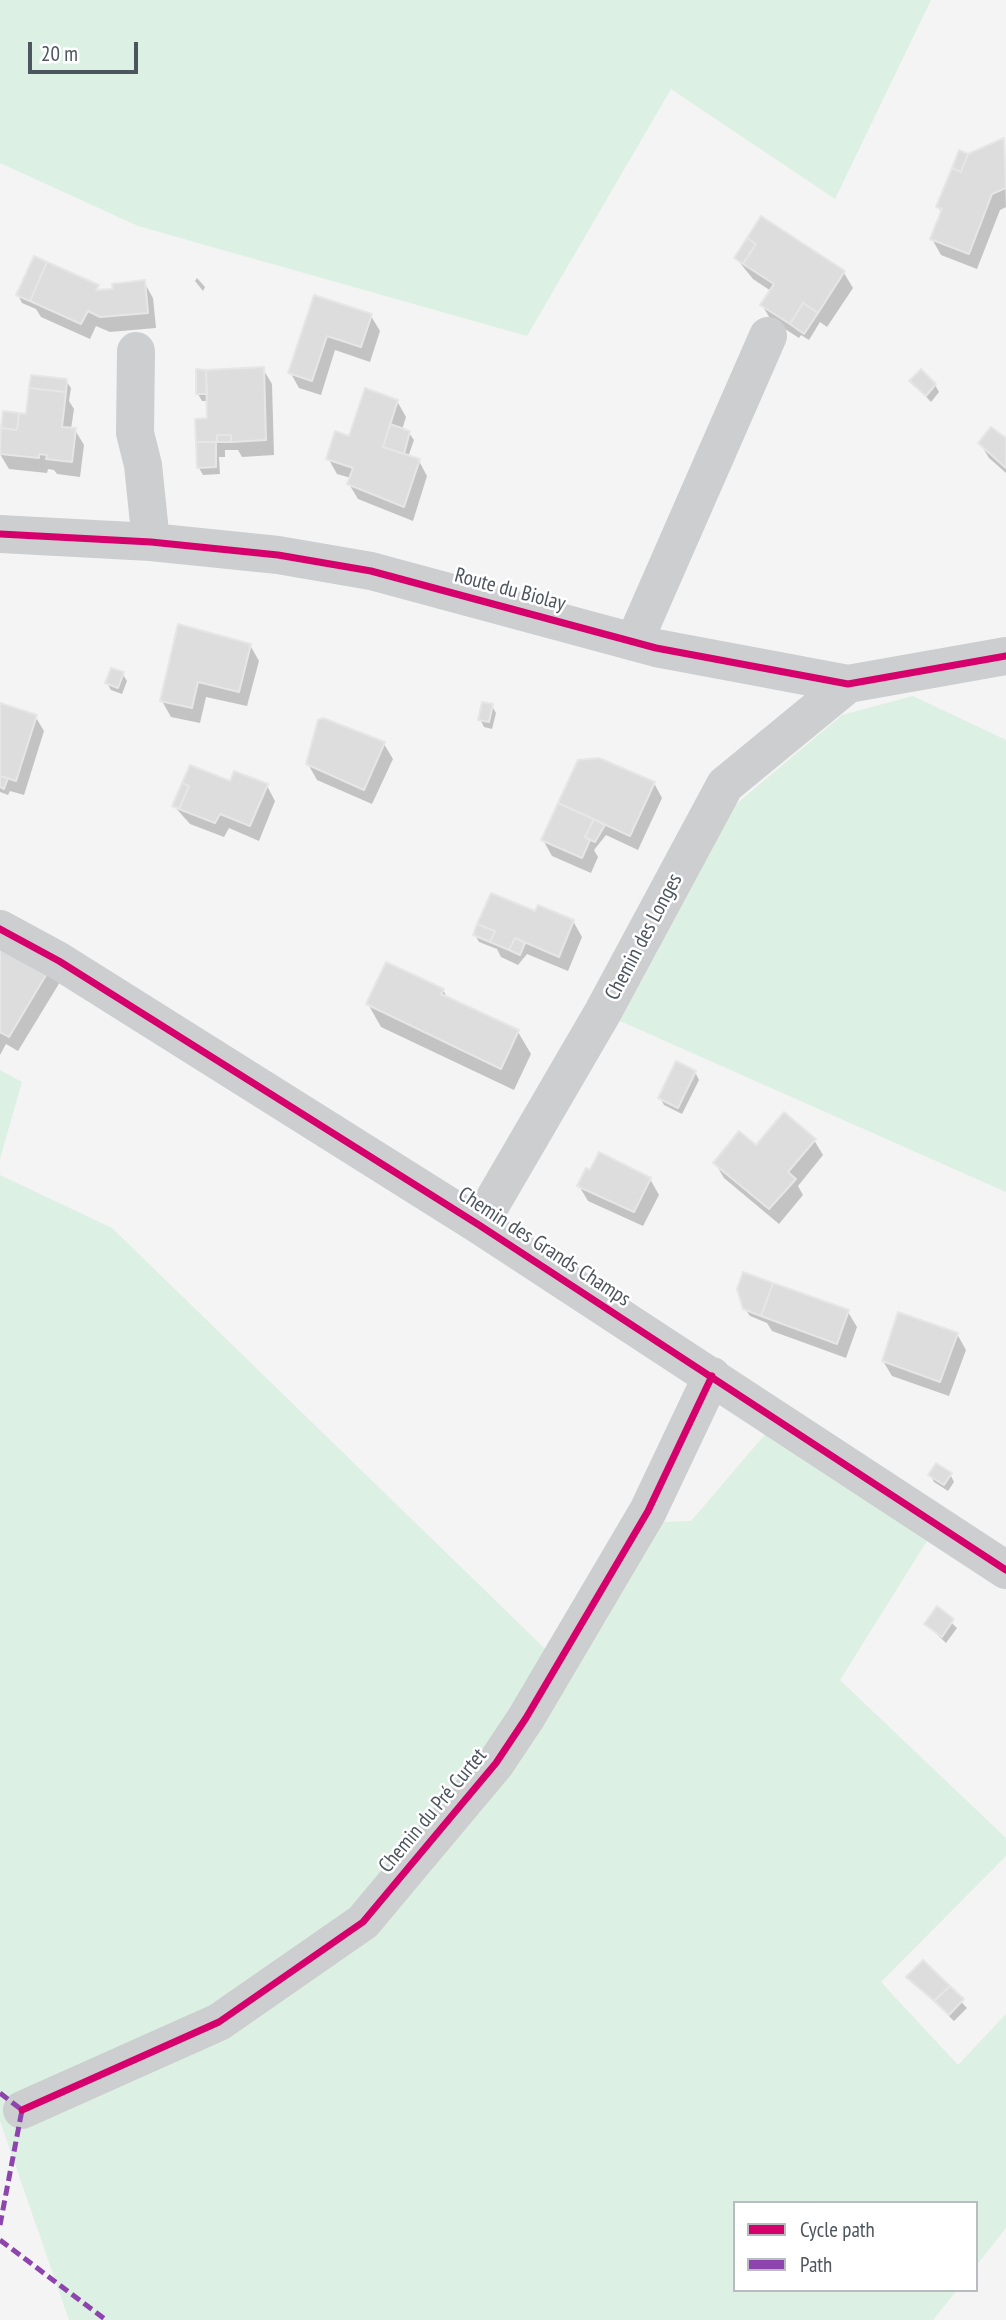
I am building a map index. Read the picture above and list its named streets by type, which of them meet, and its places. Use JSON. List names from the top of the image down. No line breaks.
{"streets":{"street":["Route du Biolay","Chemin des Longes","Chemin des Grands Champs","Chemin du Pré Curtet"]},"crossings":[["Route du Biolay","Chemin des Longes"],["Chemin des Longes","Chemin des Grands Champs"],["Chemin des Grands Champs","Chemin du Pré Curtet"]],"legend":["Cycle path","Path"],"scale_bar":"20 m"}
